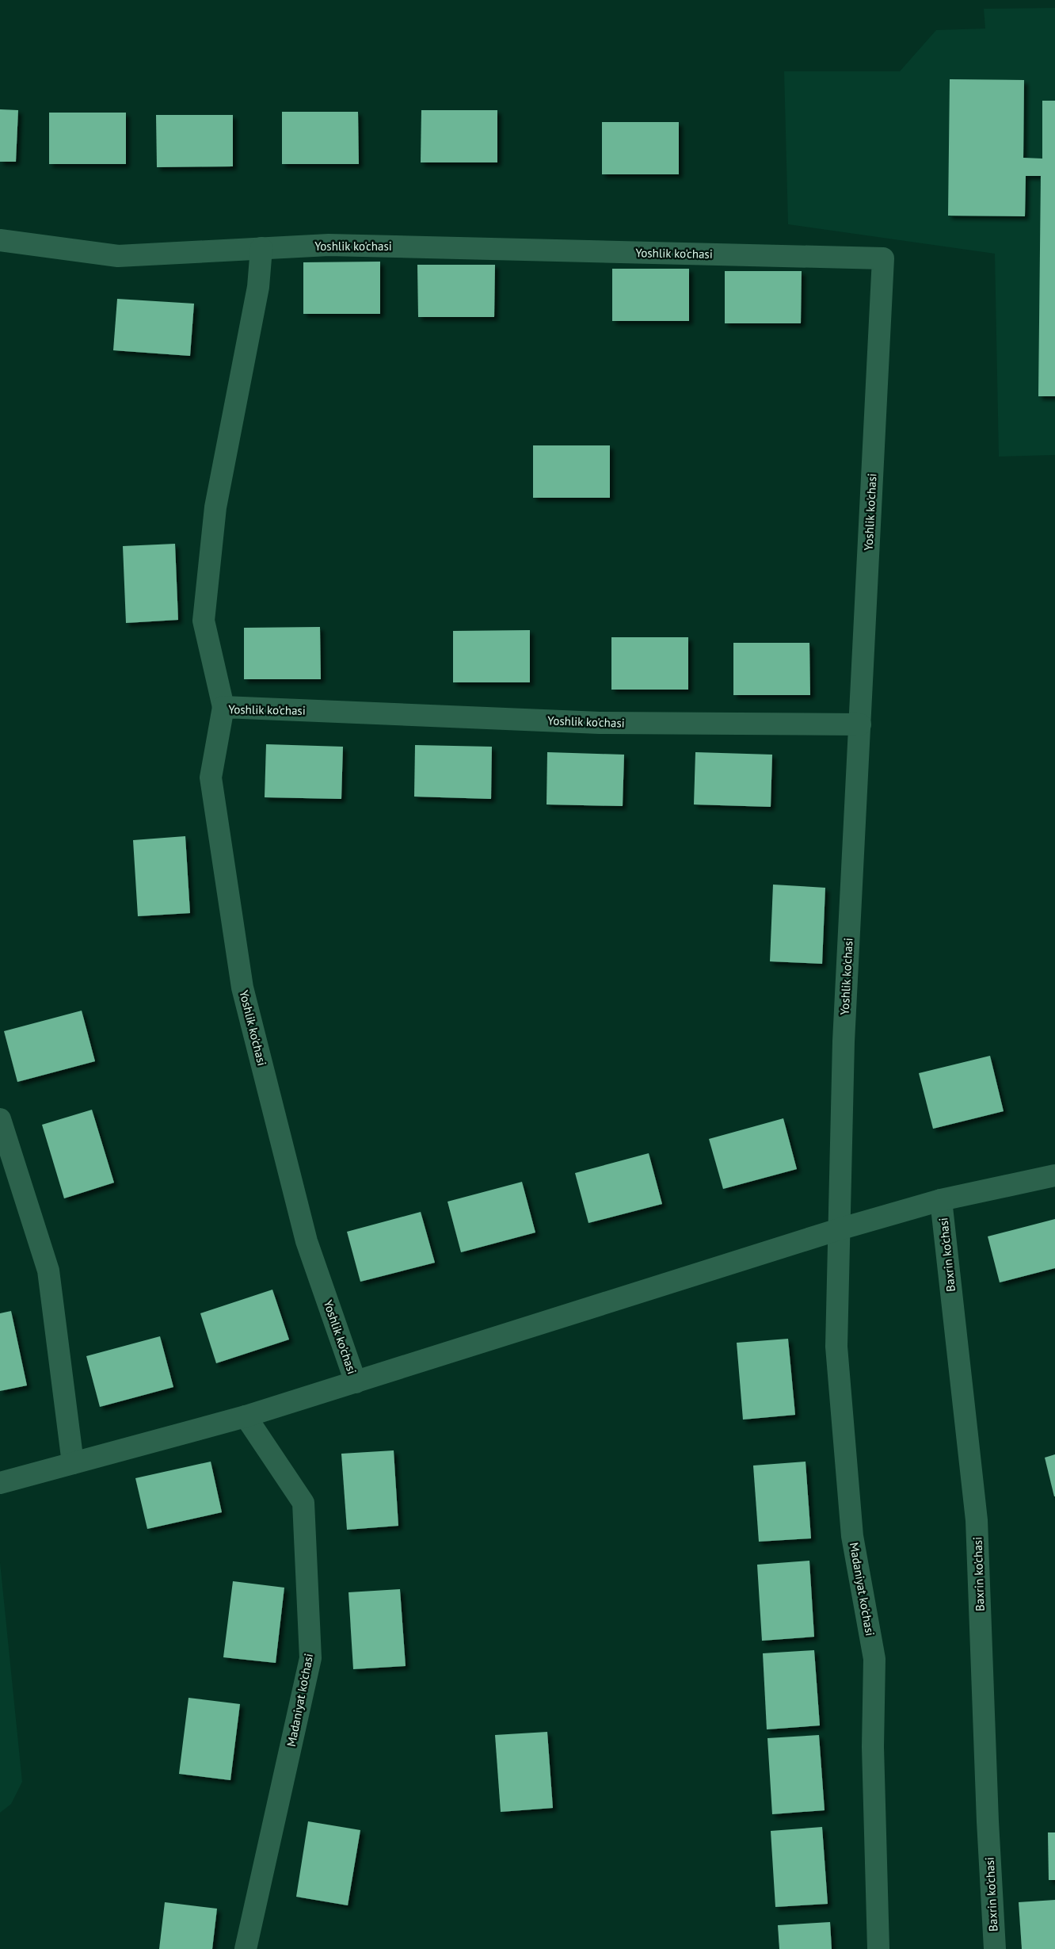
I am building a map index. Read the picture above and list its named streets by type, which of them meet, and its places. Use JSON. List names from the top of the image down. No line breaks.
{"streets":{"street":["Yoshlik ko'chasi","Baxrin ko'chasi","Madaniyat ko'chasi"]},"crossings":[["Yoshlik ko'chasi","Madaniyat ko'chasi"]]}
